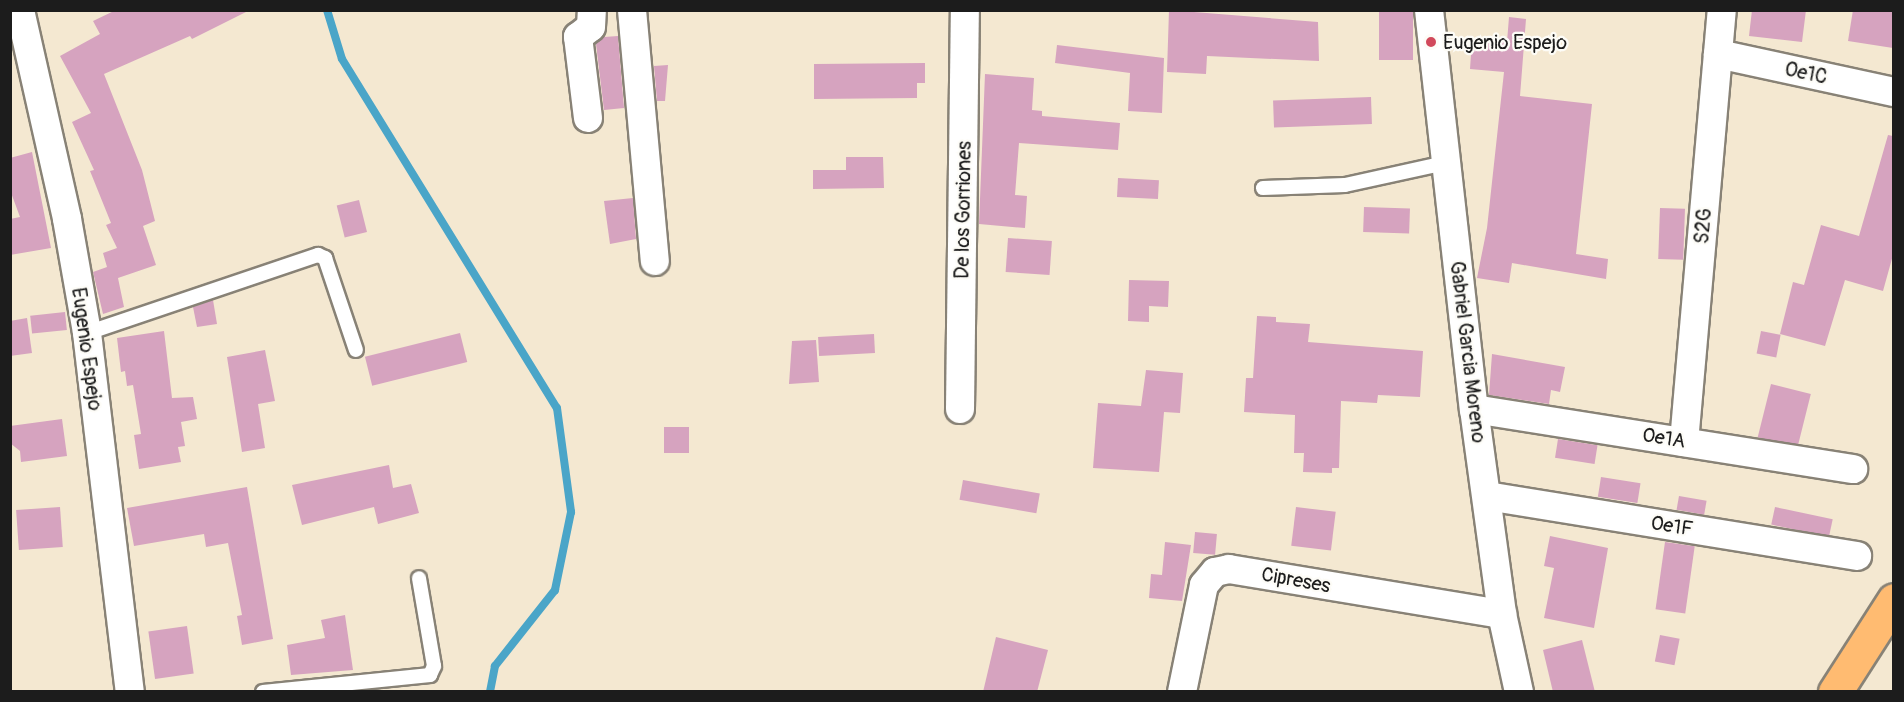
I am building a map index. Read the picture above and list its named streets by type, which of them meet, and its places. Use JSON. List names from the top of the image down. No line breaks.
{"streets":{"street":["Oe1C","De los Gorriones","S2G","Eugenio Espejo","Gabriel Garcia Moreno","Oe1A","Oe1F","Cipreses"]},"crossings":[["Oe1C","S2G"],["S2G","Oe1A"],["Gabriel Garcia Moreno","Oe1A"],["Gabriel Garcia Moreno","Oe1F"],["Gabriel Garcia Moreno","Cipreses"]],"places":["Eugenio Espejo"]}
